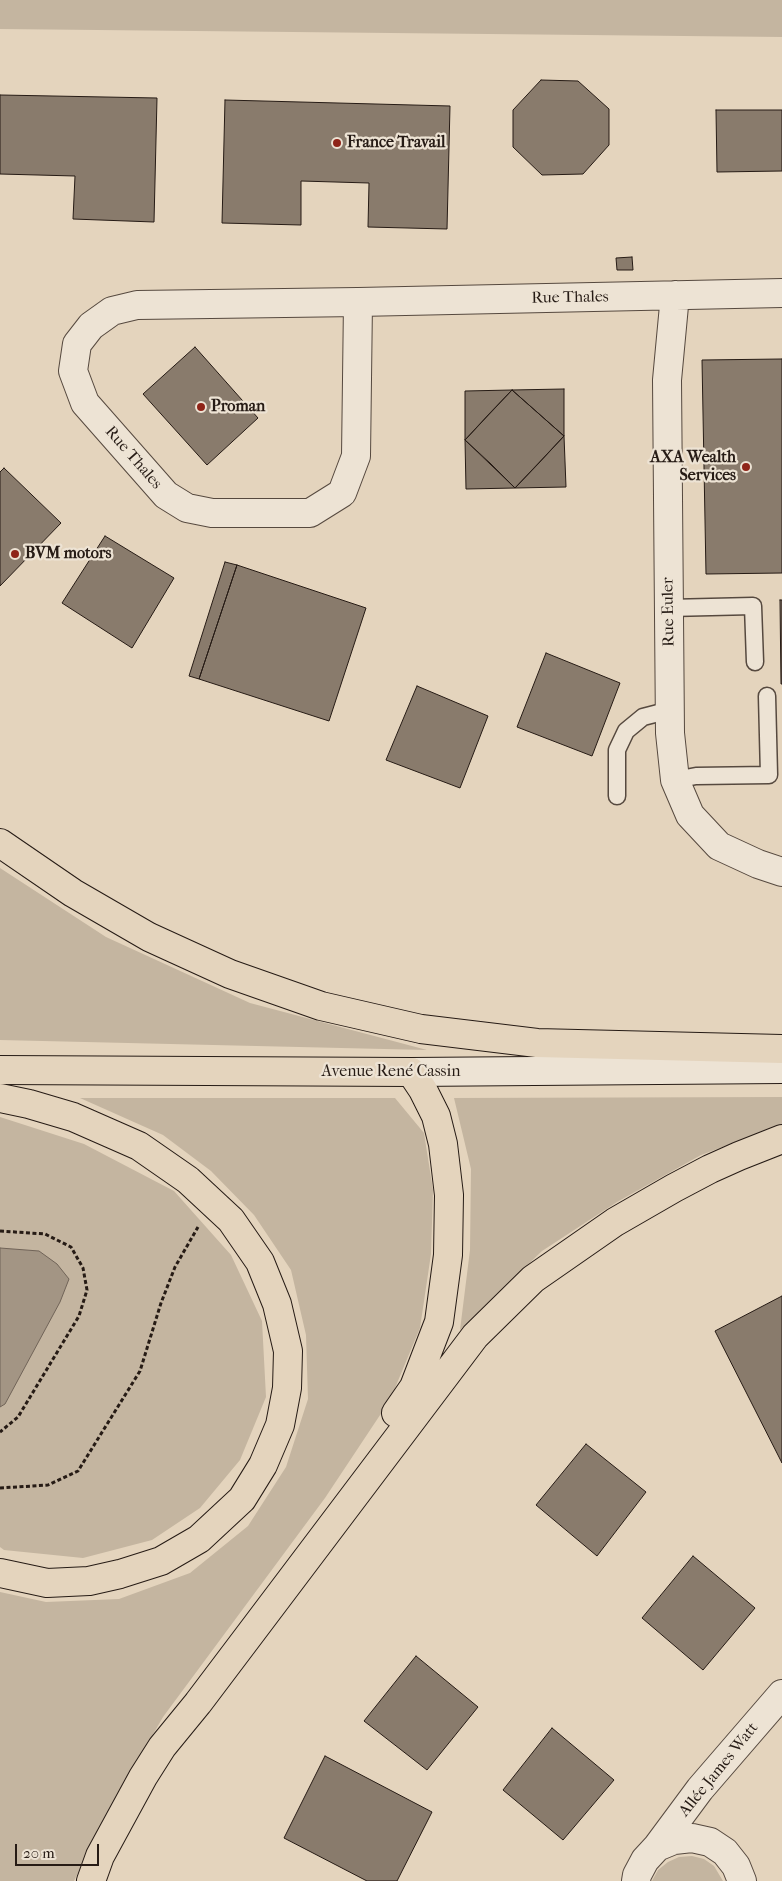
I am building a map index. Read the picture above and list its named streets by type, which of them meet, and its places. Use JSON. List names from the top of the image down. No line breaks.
{"streets":{"main road":["Avenue René Cassin"],"street":["Rue Thales","Rue Euler","Allée James Watt"]},"crossings":[["Rue Thales","Rue Euler"]],"places":["France Travail","Proman","AXA Wealth Services","BVM motors"],"scale_bar":"20 m"}
